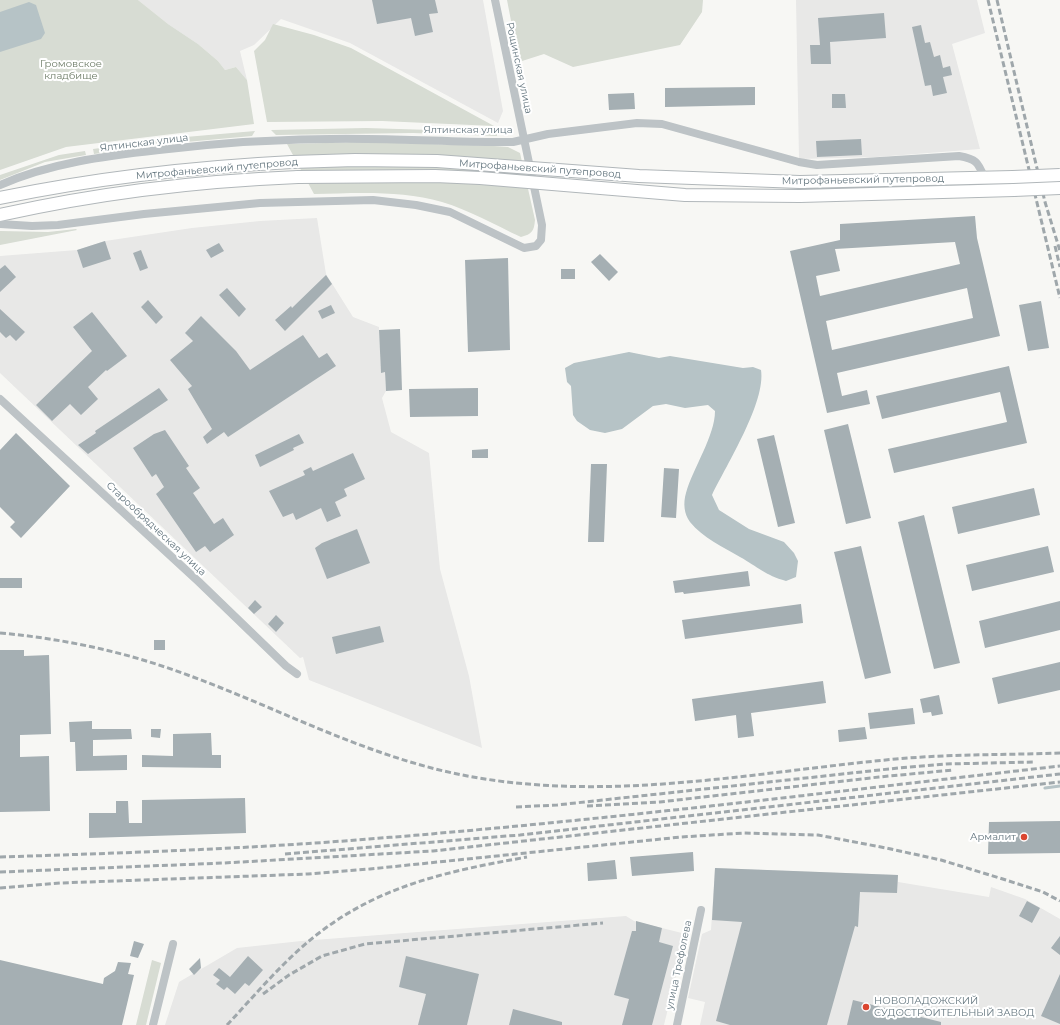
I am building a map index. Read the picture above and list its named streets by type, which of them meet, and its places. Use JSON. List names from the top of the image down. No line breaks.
{"streets":{"main road":["Митрофаньевский путепровод"],"street":["Рощинская улица","Ялтинская улица","Старообрядческая улица","улица Трефолева"]},"crossings":[["Рощинская улица","Ялтинская улица"]],"parks":["Громовское кладбище"],"places":["Армалит","НОВОЛАДОЖСКИЙ СУДОСТРОИТЕЛЬНЫЙ ЗАВОД"]}
